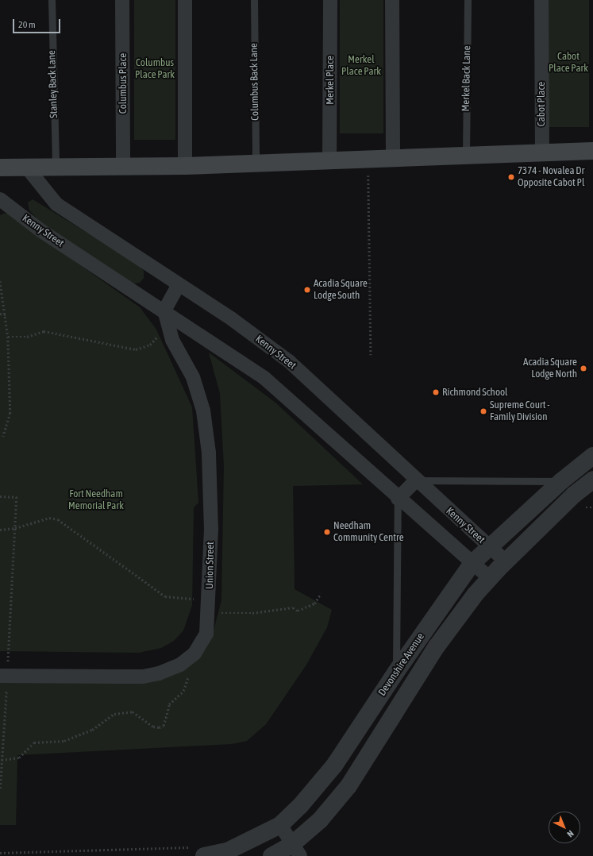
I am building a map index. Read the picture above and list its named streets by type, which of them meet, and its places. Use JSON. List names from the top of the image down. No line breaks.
{"streets":{"street":["Merkel Place","Columbus Place","Cabot Place","Kenny Street","Union Street","Devonshire Avenue"],"lane":["Merkel Back Lane","Columbus Back Lane","Stanley Back Lane"]},"crossings":[["Kenny Street","Union Street"],["Kenny Street","Devonshire Avenue"]],"parks":["Cabot Place Park","Merkel Place Park","Columbus Place Park","Fort Needham Memorial Park"],"places":["7374 - Novalea Dr Opposite Cabot Pl","Acadia Square Lodge South","Acadia Square Lodge North","Richmond School","Supreme Court - Family Division","Needham Community Centre"],"scale_bar":"20 m","north":"bottom right"}
